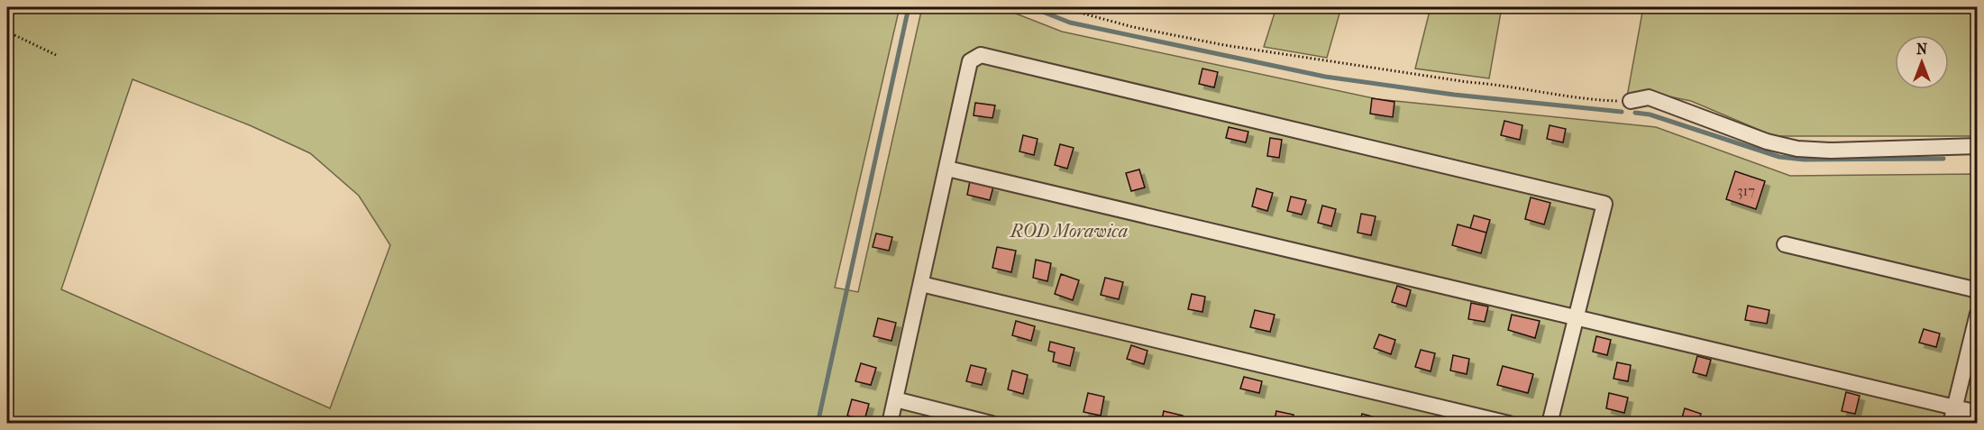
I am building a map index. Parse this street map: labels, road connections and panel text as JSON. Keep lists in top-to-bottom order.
{
  "parks": ["ROD Morawica"],
  "house_numbers": ["317"],
  "north": "top"
}
